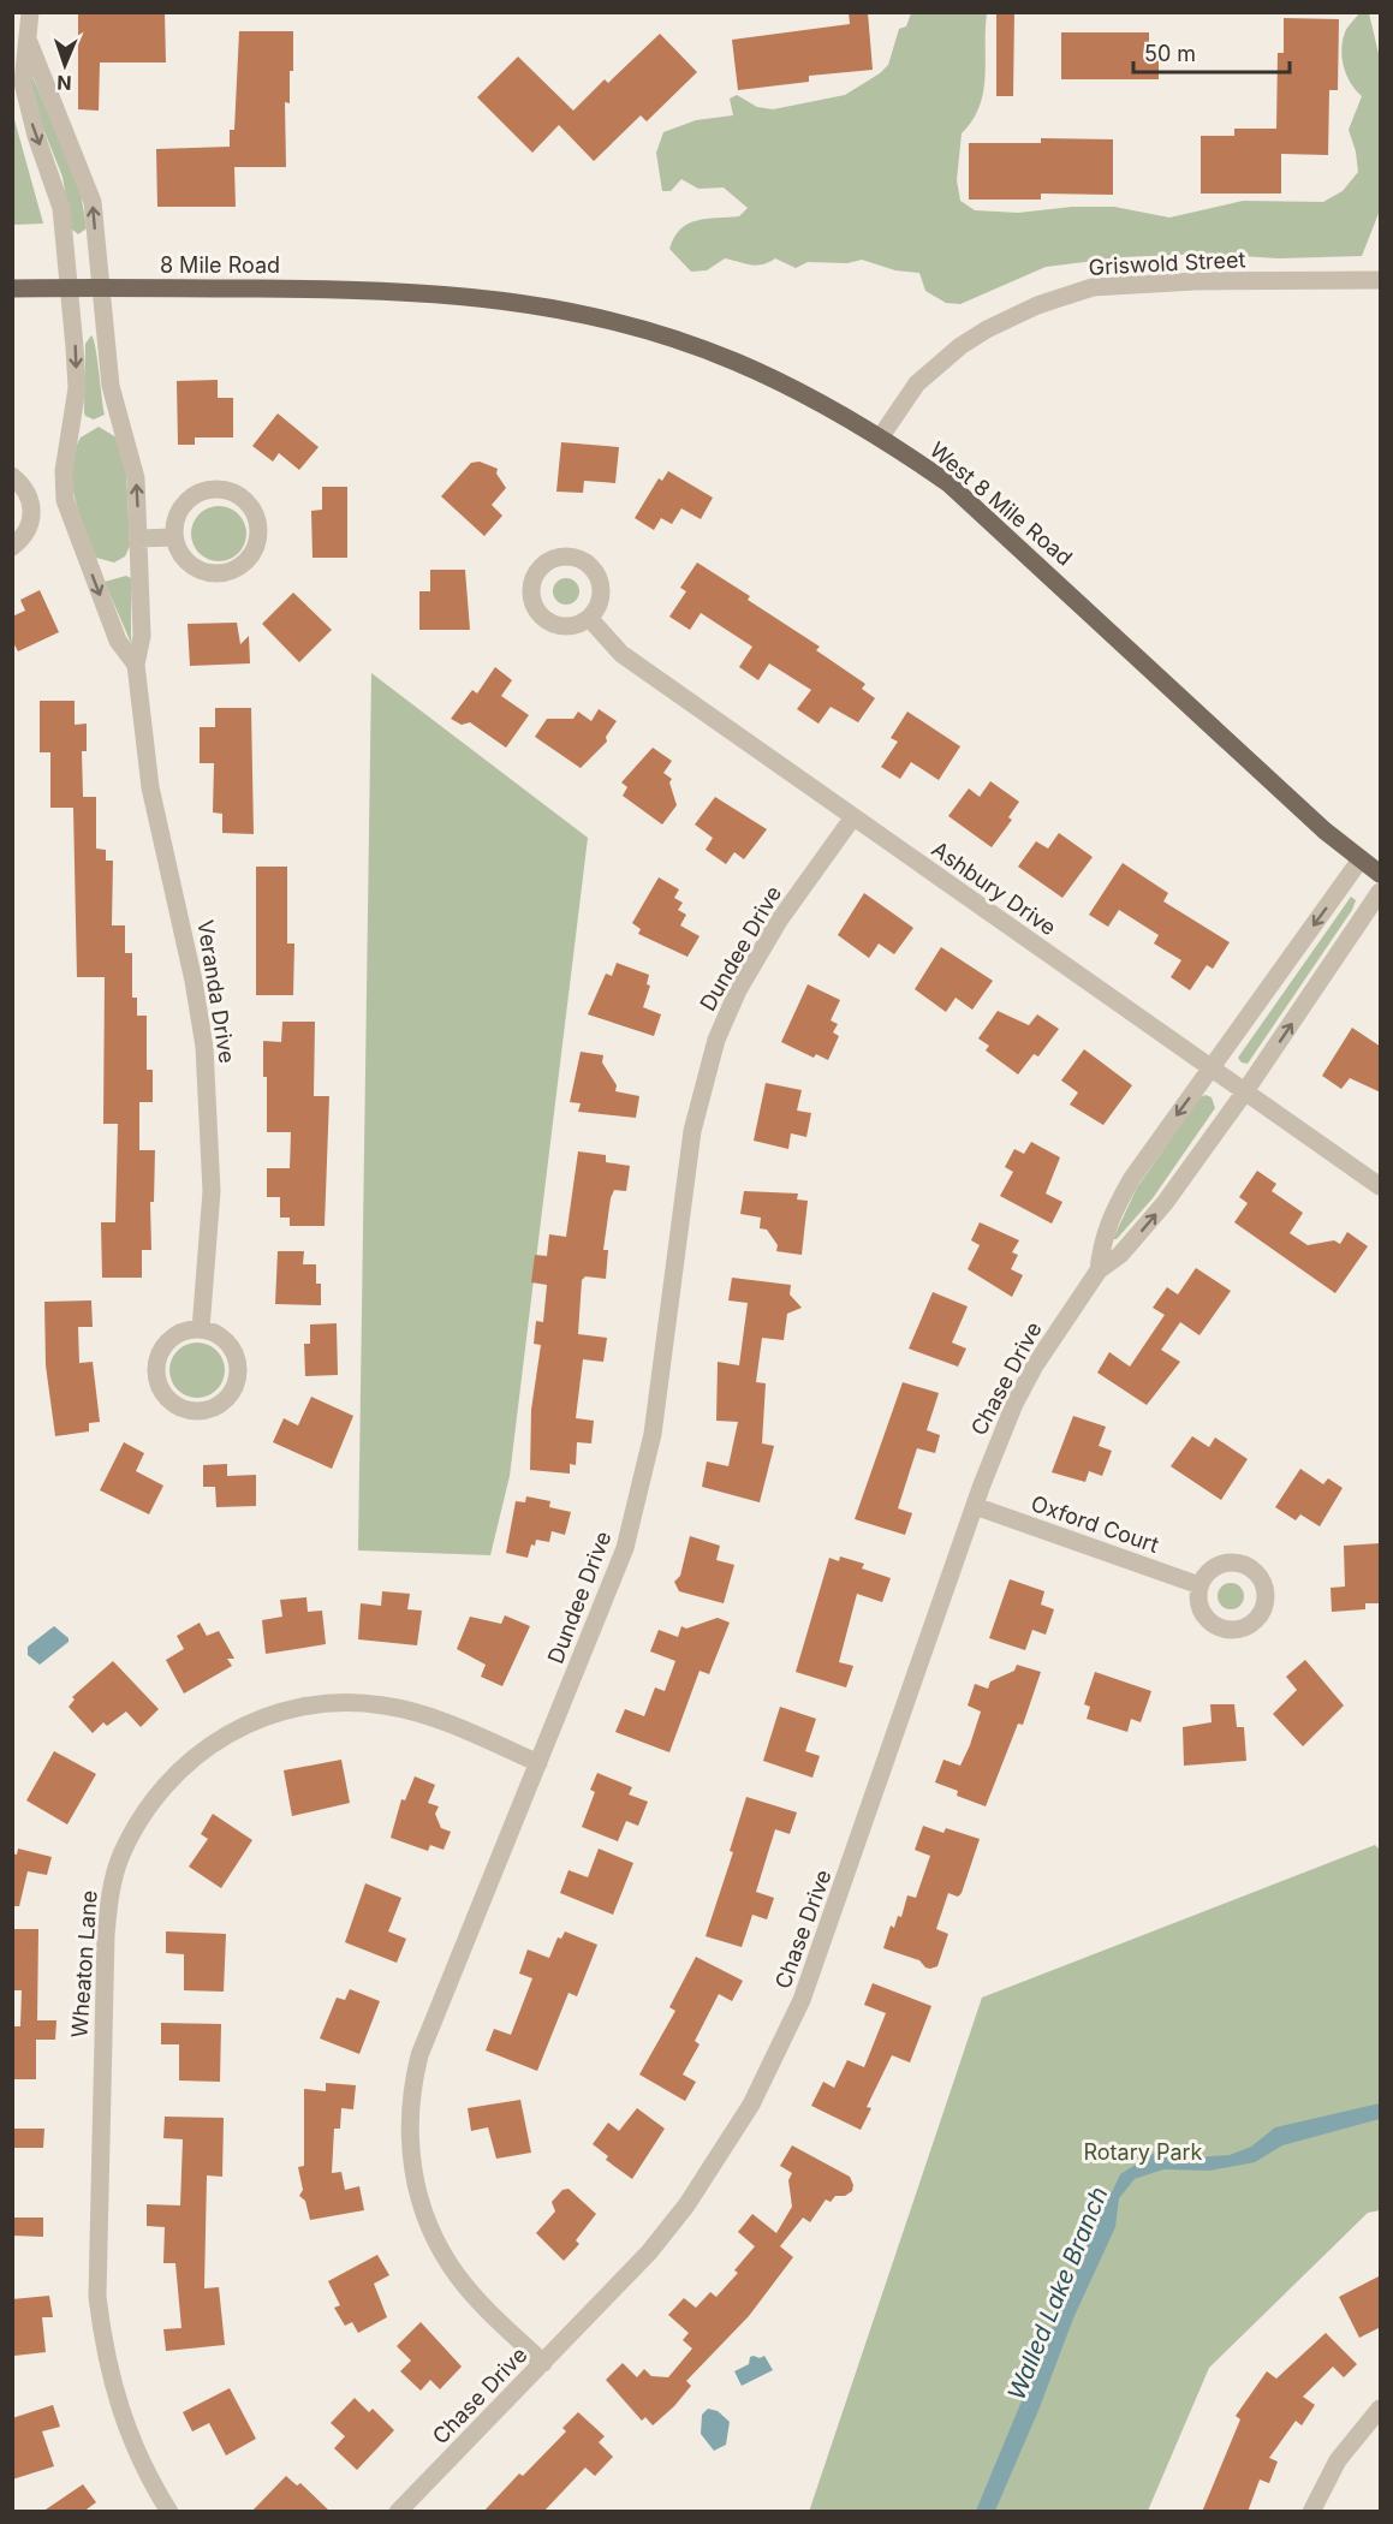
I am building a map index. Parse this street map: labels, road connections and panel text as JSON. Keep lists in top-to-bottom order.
{
  "streets": {
    "main road": ["8 Mile Road", "West 8 Mile Road"],
    "street": [
      "Griswold Street",
      "Ashbury Drive",
      "Dundee Drive",
      "Veranda Drive",
      "Chase Drive",
      "Oxford Court",
      "Wheaton Lane"
    ]
  },
  "crossings": [
    ["Griswold Street", "West 8 Mile Road"],
    ["8 Mile Road", "West 8 Mile Road"],
    ["8 Mile Road", "Veranda Drive"],
    ["West 8 Mile Road", "Chase Drive"],
    ["Ashbury Drive", "Dundee Drive"],
    ["Ashbury Drive", "Chase Drive"],
    ["Dundee Drive", "Chase Drive"],
    ["Dundee Drive", "Wheaton Lane"],
    ["Chase Drive", "Oxford Court"]
  ],
  "water": ["Walled Lake Branch"],
  "parks": ["Rotary Park"],
  "scale_bar": "50 m",
  "north": "bottom"
}
